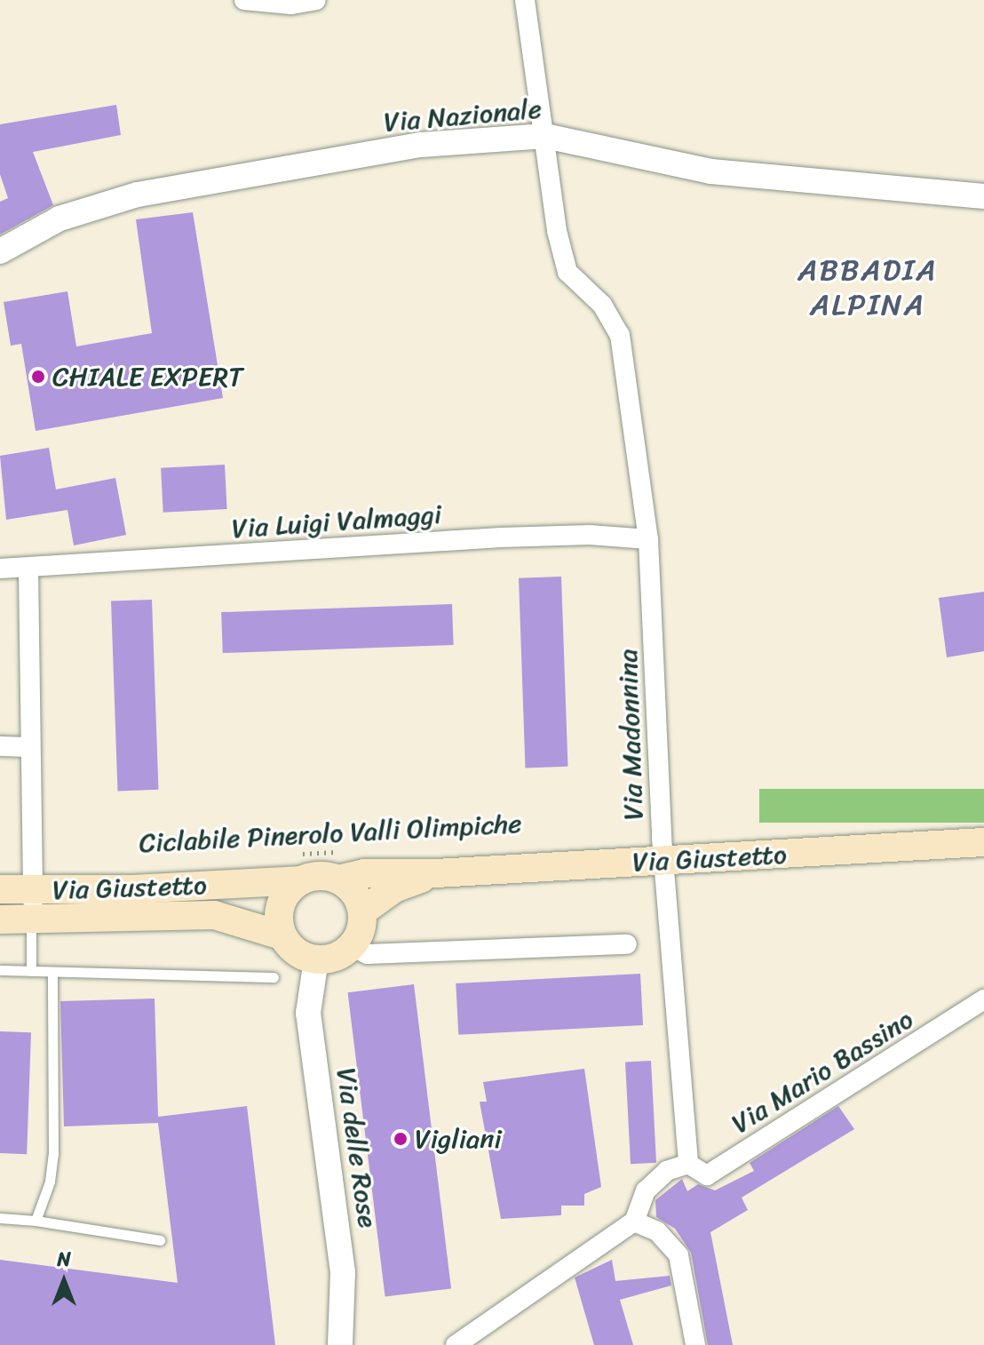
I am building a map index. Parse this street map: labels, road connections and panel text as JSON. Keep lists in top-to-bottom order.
{
  "streets": {
    "main road": ["Via Giustetto"],
    "street": [
      "Via Nazionale",
      "Via Luigi Valmaggi",
      "Via Madonnina",
      "Via Mario Bassino",
      "Via delle Rose"
    ],
    "path": ["Ciclabile Pinerolo Valli Olimpiche"]
  },
  "crossings": [
    ["Via Nazionale", "Via Madonnina"],
    ["Via Luigi Valmaggi", "Via Madonnina"],
    ["Via Madonnina", "Via Giustetto"],
    ["Via Madonnina", "Via Mario Bassino"],
    ["Ciclabile Pinerolo Valli Olimpiche", "Via Giustetto"],
    ["Ciclabile Pinerolo Valli Olimpiche", "Via delle Rose"],
    ["Via Giustetto", "Via delle Rose"]
  ],
  "districts": ["ABBADIA ALPINA"],
  "places": ["CHIALE EXPERT", "Vigliani"],
  "north": "top"
}
